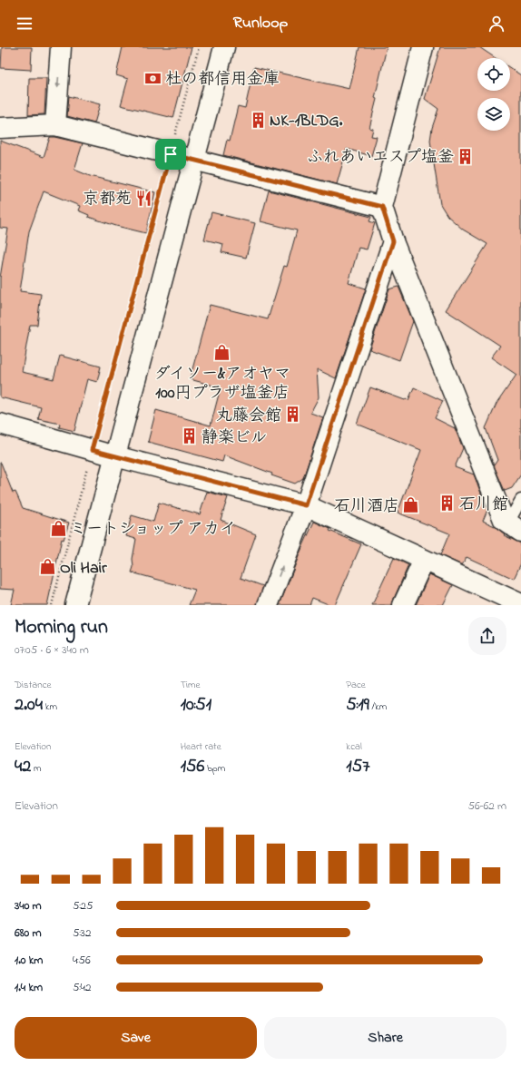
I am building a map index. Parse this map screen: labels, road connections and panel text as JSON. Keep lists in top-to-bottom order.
{
  "places": {
    "bank": ["杜の都信用金庫"],
    "building": [
      "NK-1BLDG.",
      "ふれあいエスプ塩釜",
      "丸藤会館",
      "静楽ビル",
      "石川館"
    ],
    "restaurant": ["京都苑"],
    "shop": [
      "ダイソー&アオヤマ 100円プラザ塩釜店",
      "石川酒店",
      "ミートショップ アカイ",
      "Oli Hair"
    ]
  },
  "page": {
    "header": "Runloop",
    "heading": ["Morning run", "07:05 · 6 × 340 m"],
    "stats": [
      ["Distance", "2.04 km"],
      ["Time", "10:51"],
      ["Pace", "5:19 /km"],
      ["Elevation", "42 m"],
      ["Heart rate", "156 bpm"],
      ["kcal", "157"]
    ],
    "chart": ["Elevation", "56–62 m"],
    "list": [
      {
        "name": "340 m",
        "note": "5:25"
      },
      {
        "name": "680 m",
        "note": "5:32"
      },
      {
        "name": "1.0 km",
        "note": "4:56"
      },
      {
        "name": "1.4 km",
        "note": "5:42"
      }
    ],
    "buttons": ["Save", "Share"]
  }
}
